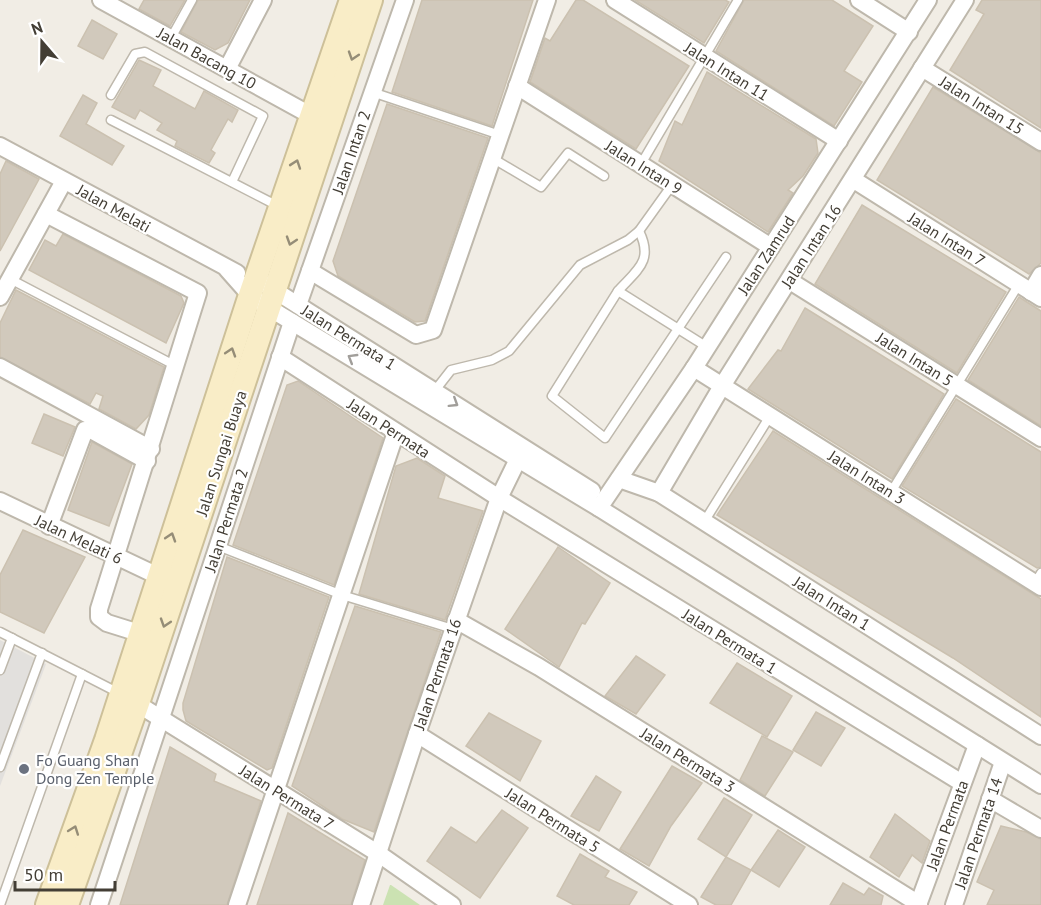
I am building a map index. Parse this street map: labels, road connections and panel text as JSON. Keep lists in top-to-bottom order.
{
  "streets": {
    "street": [
      "Jalan Bacang 10",
      "Jalan Intan 11",
      "Jalan Intan 15",
      "Jalan Intan 2",
      "Jalan Intan 9",
      "Jalan Melati",
      "Jalan Intan 7",
      "Jalan Intan 16",
      "Jalan Zamrud",
      "Jalan Permata 1",
      "Jalan Intan 5",
      "Jalan Permata",
      "Jalan Sungai Buaya",
      "Jalan Intan 3",
      "Jalan Permata 2",
      "Jalan Melati 6",
      "Jalan Intan 1",
      "Jalan Permata 16",
      "Jalan Permata 3",
      "Jalan Permata 7",
      "Jalan Permata 5",
      "Jalan Permata 14"
    ]
  },
  "crossings": [
    ["Jalan Bacang 10", "Jalan Sungai Buaya"],
    ["Jalan Intan 11", "Jalan Zamrud"],
    ["Jalan Intan 15", "Jalan Intan 16"],
    ["Jalan Intan 2", "Jalan Permata 1"],
    ["Jalan Intan 9", "Jalan Zamrud"],
    ["Jalan Melati", "Jalan Permata 1"],
    ["Jalan Melati", "Jalan Sungai Buaya"],
    ["Jalan Intan 7", "Jalan Intan 16"],
    ["Jalan Intan 16", "Jalan Intan 5"],
    ["Jalan Intan 16", "Jalan Intan 3"],
    ["Jalan Intan 16", "Jalan Intan 1"],
    ["Jalan Zamrud", "Jalan Permata 1"],
    ["Jalan Zamrud", "Jalan Intan 3"],
    ["Jalan Zamrud", "Jalan Intan 1"],
    ["Jalan Permata 1", "Jalan Permata"],
    ["Jalan Permata 1", "Jalan Sungai Buaya"],
    ["Jalan Permata 1", "Jalan Permata 2"],
    ["Jalan Permata 1", "Jalan Permata 16"],
    ["Jalan Permata 1", "Jalan Permata 14"],
    ["Jalan Permata", "Jalan Permata 2"],
    ["Jalan Permata", "Jalan Permata 16"],
    ["Jalan Permata", "Jalan Permata 3"],
    ["Jalan Sungai Buaya", "Jalan Melati 6"],
    ["Jalan Sungai Buaya", "Jalan Permata 7"],
    ["Jalan Permata 2", "Jalan Permata 7"],
    ["Jalan Permata 16", "Jalan Permata 3"],
    ["Jalan Permata 16", "Jalan Permata 7"],
    ["Jalan Permata 16", "Jalan Permata 5"]
  ],
  "places": ["Fo Guang Shan Dong Zen Temple"],
  "scale_bar": "50 m",
  "north": "top"
}
